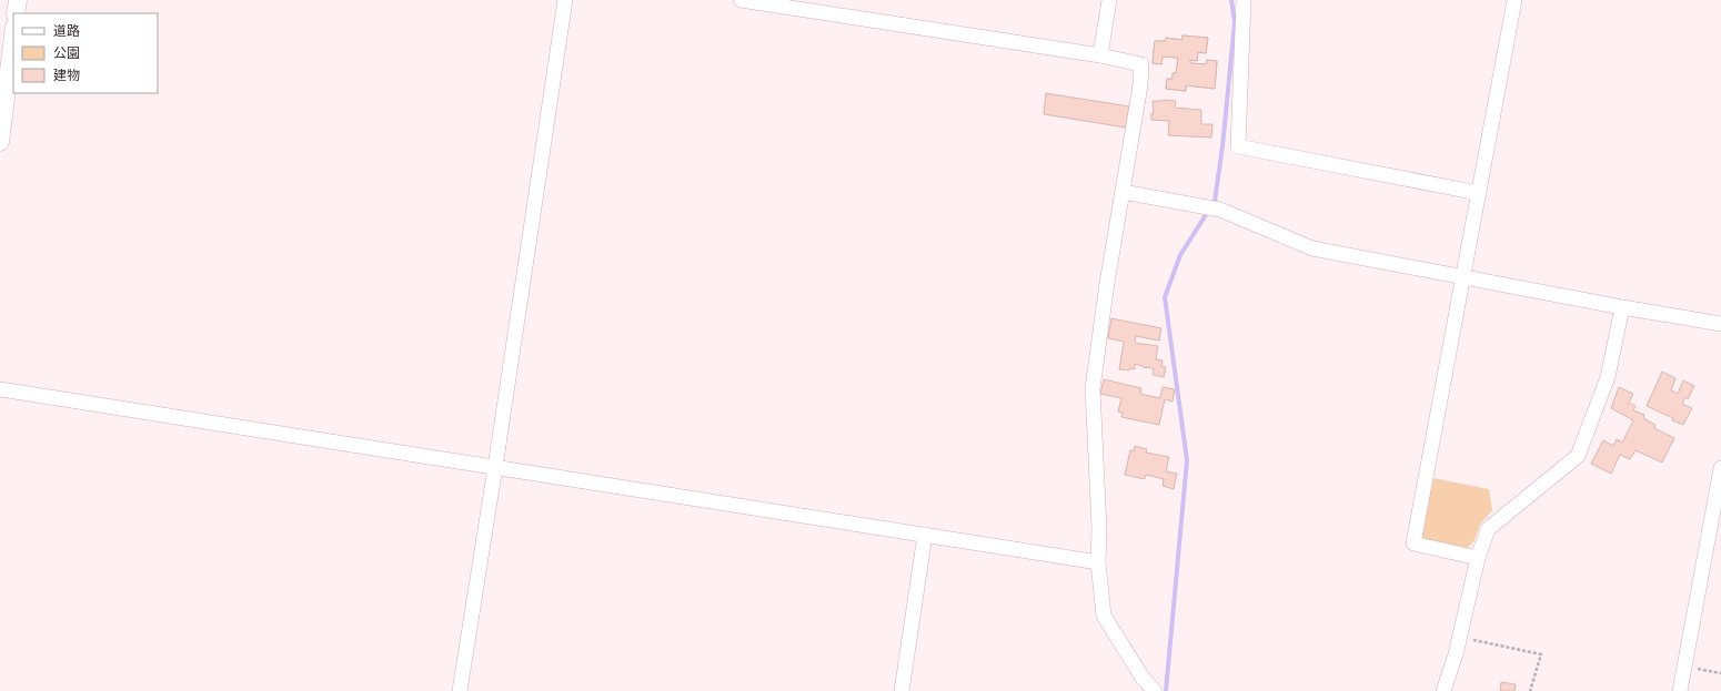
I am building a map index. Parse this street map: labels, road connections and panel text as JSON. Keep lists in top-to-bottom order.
{
  "legend": ["道路", "公園", "建物"]
}
